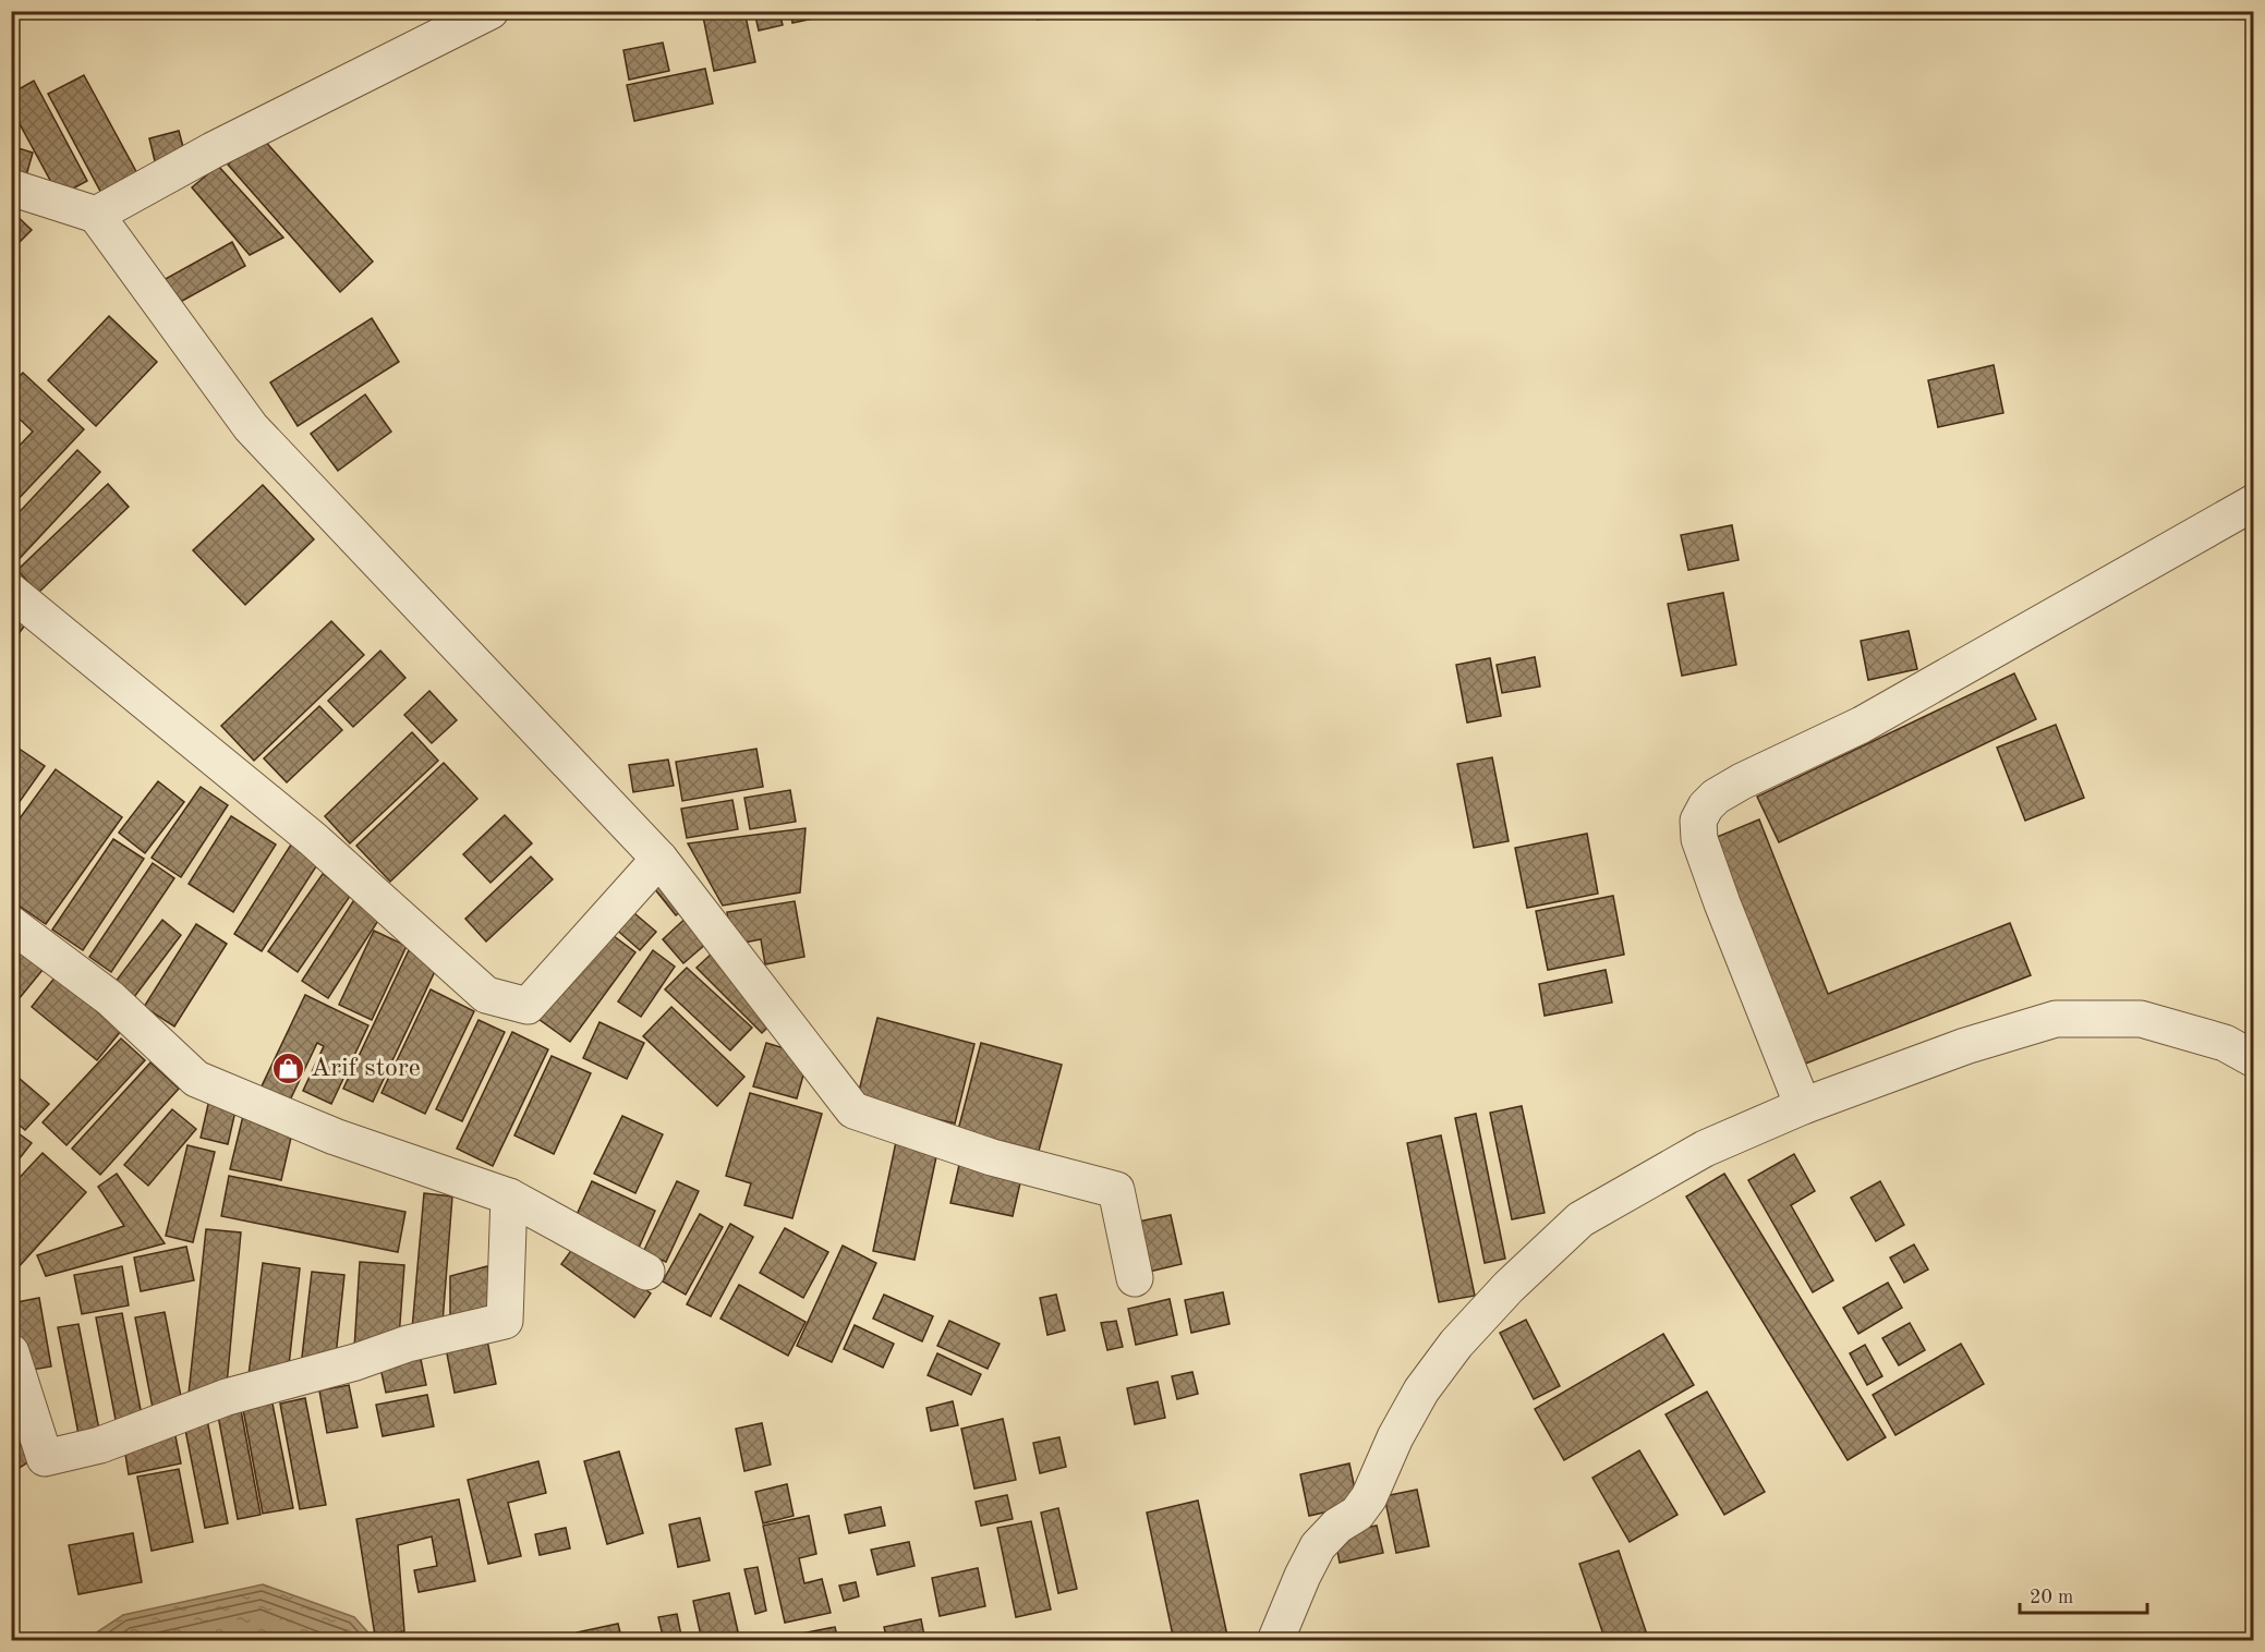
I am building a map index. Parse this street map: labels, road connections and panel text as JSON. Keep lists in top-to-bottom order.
{
  "places": {
    "shop": ["Arif store"]
  },
  "scale_bar": "20 m"
}
